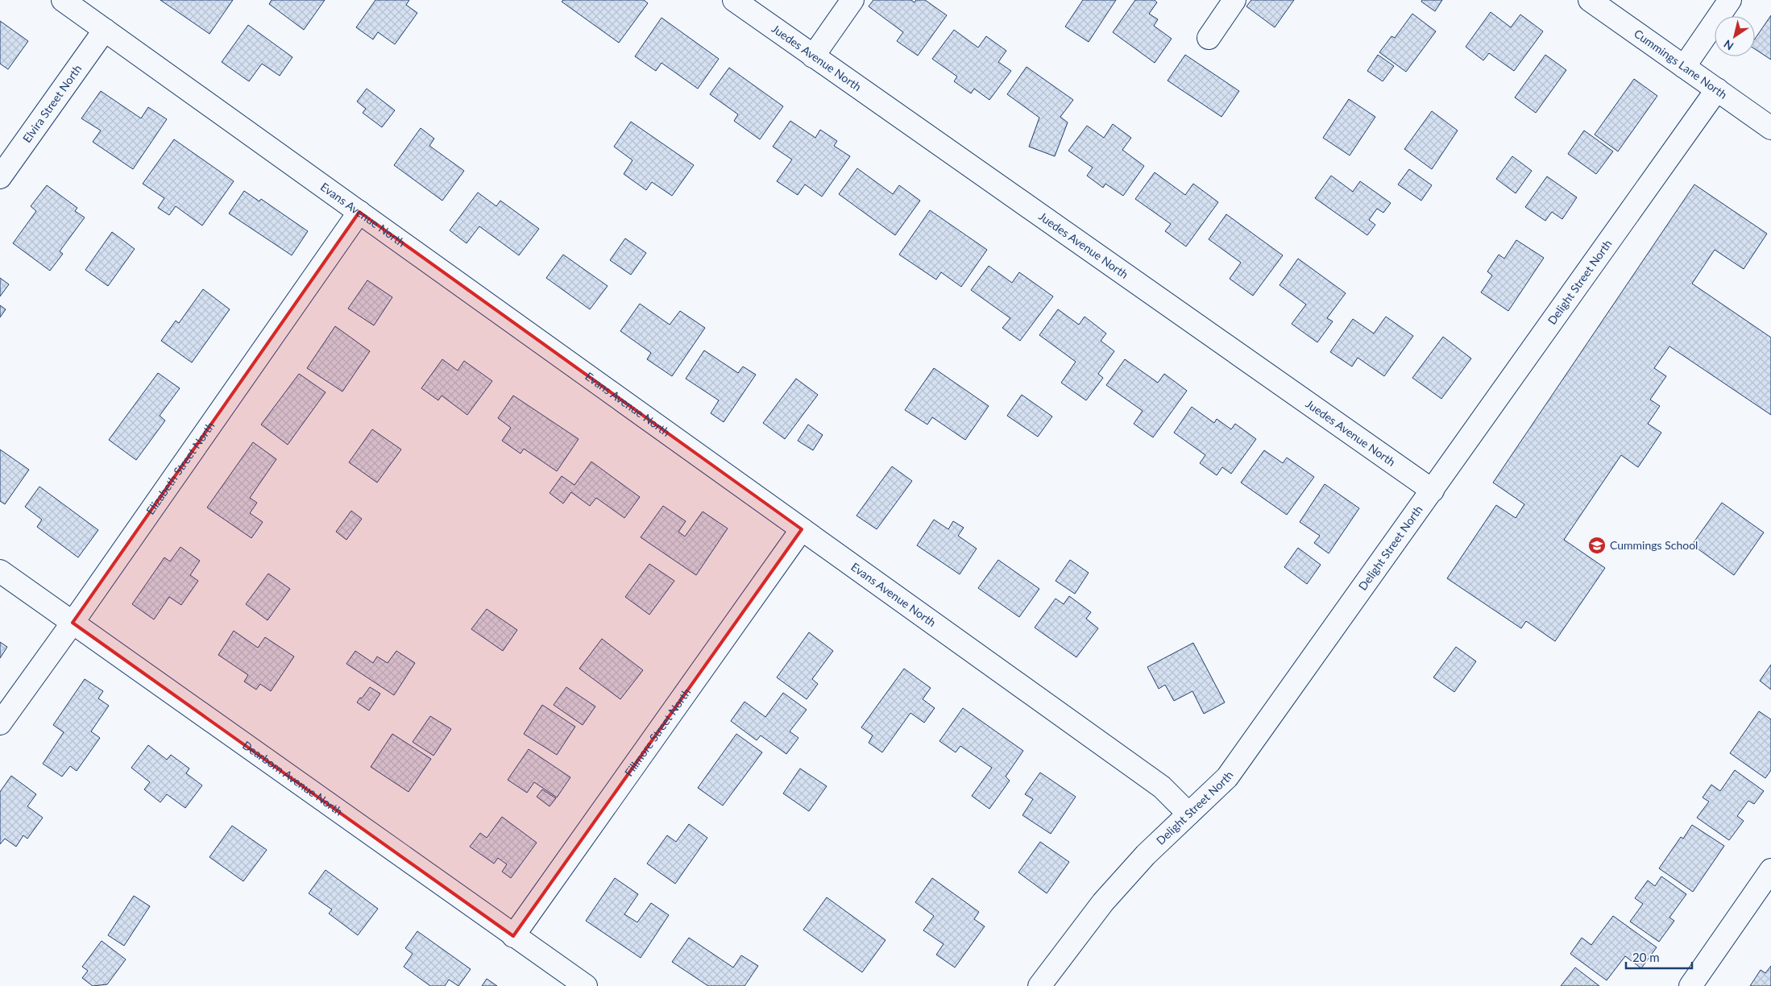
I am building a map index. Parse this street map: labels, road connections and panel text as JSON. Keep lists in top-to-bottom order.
{
  "streets": {
    "street": [
      "Juedes Avenue North",
      "Cummings Lane North",
      "Elvira Street North",
      "Evans Avenue North",
      "Delight Street North",
      "Elizabeth Street North",
      "Fillmore Street North",
      "Dearborn Avenue North"
    ]
  },
  "crossings": [
    ["Juedes Avenue North", "Delight Street North"],
    ["Cummings Lane North", "Delight Street North"],
    ["Elvira Street North", "Evans Avenue North"],
    ["Evans Avenue North", "Delight Street North"],
    ["Evans Avenue North", "Elizabeth Street North"],
    ["Evans Avenue North", "Fillmore Street North"],
    ["Elizabeth Street North", "Dearborn Avenue North"],
    ["Fillmore Street North", "Dearborn Avenue North"]
  ],
  "places": {
    "school or university": ["Cummings School"]
  },
  "scale_bar": "20 m",
  "north": "bottom left"
}
